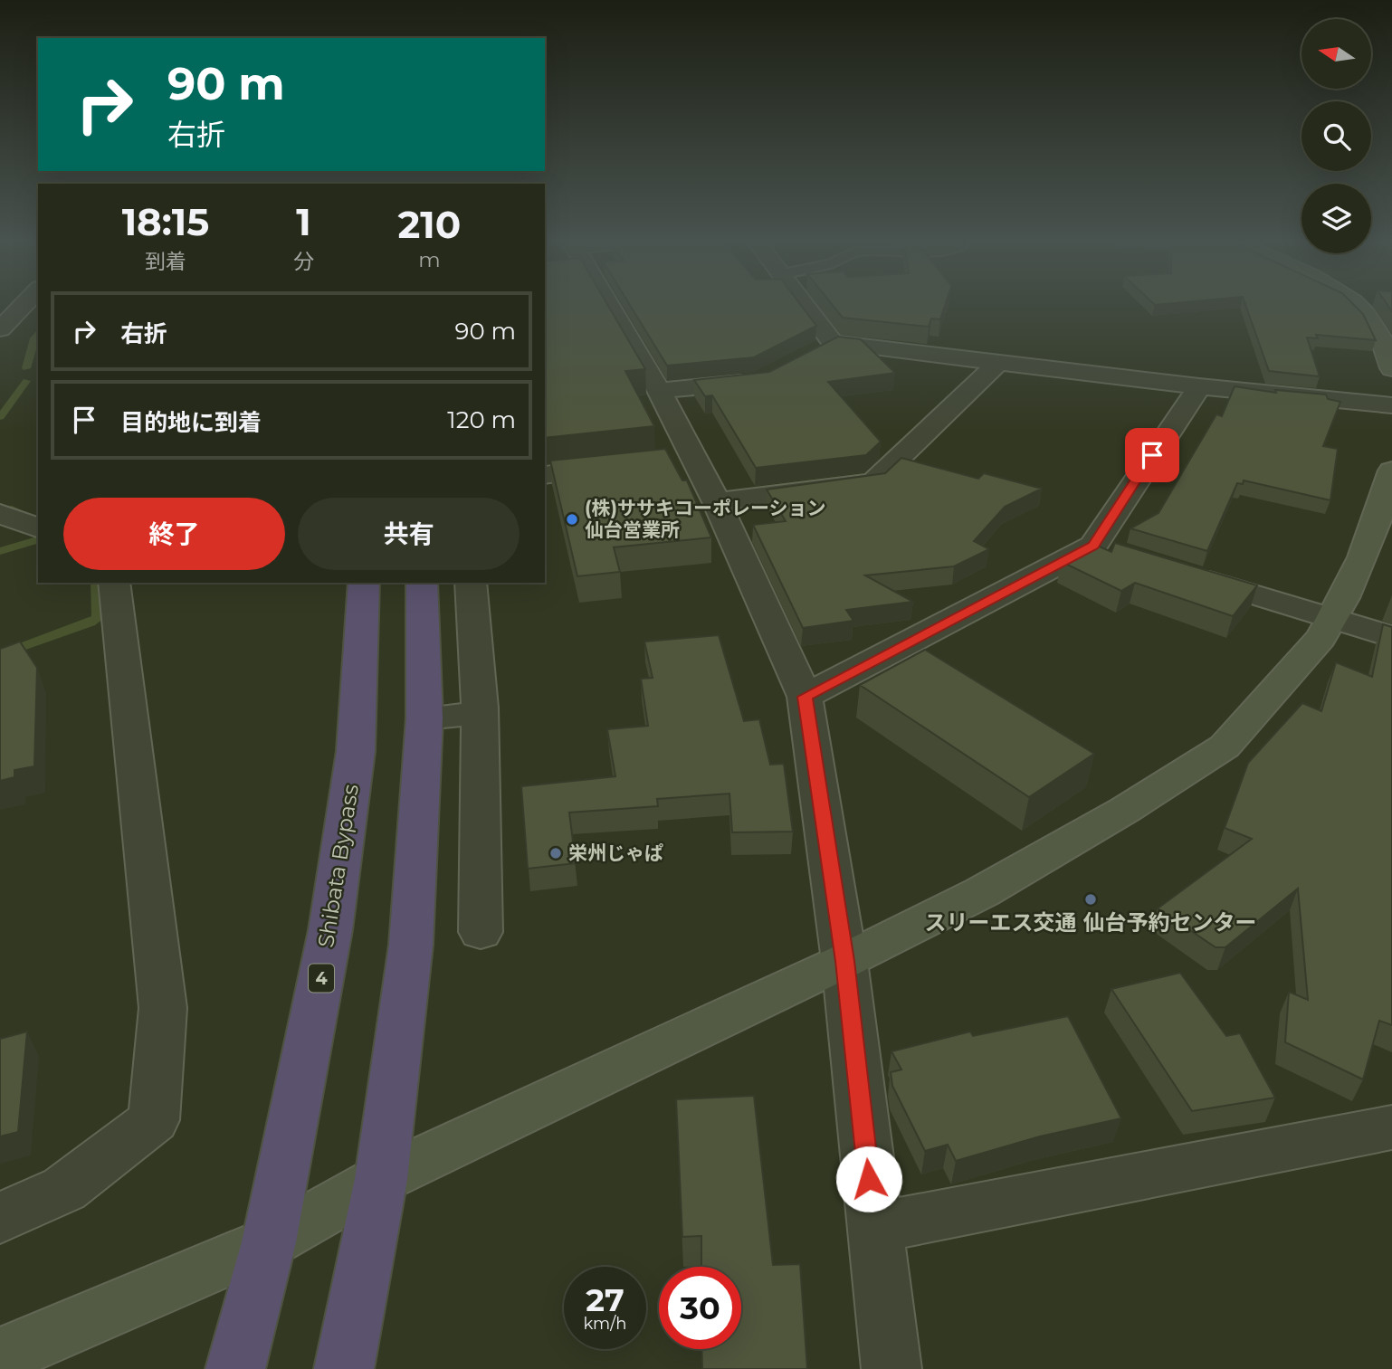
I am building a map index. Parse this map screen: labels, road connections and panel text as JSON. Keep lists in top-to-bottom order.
{
  "streets": {
    "highway": ["Shibata Bypass", "4"]
  },
  "places": ["(株)ササキコーポレーション 仙台営業所", "栄州じゃぱ", "スリーエス交通 仙台予約センター"],
  "north": "left",
  "page": {
    "turn": ["90 m", "右折"],
    "eta": [
      "18:15",
      "到着",
      "1",
      "分",
      "210",
      "m"
    ],
    "list": [
      {
        "name": "右折",
        "value": "90 m"
      },
      {
        "name": "目的地に到着",
        "value": "120 m"
      }
    ],
    "buttons": ["終了", "共有"],
    "speed": "27 km/h",
    "limit": "30"
  }
}
